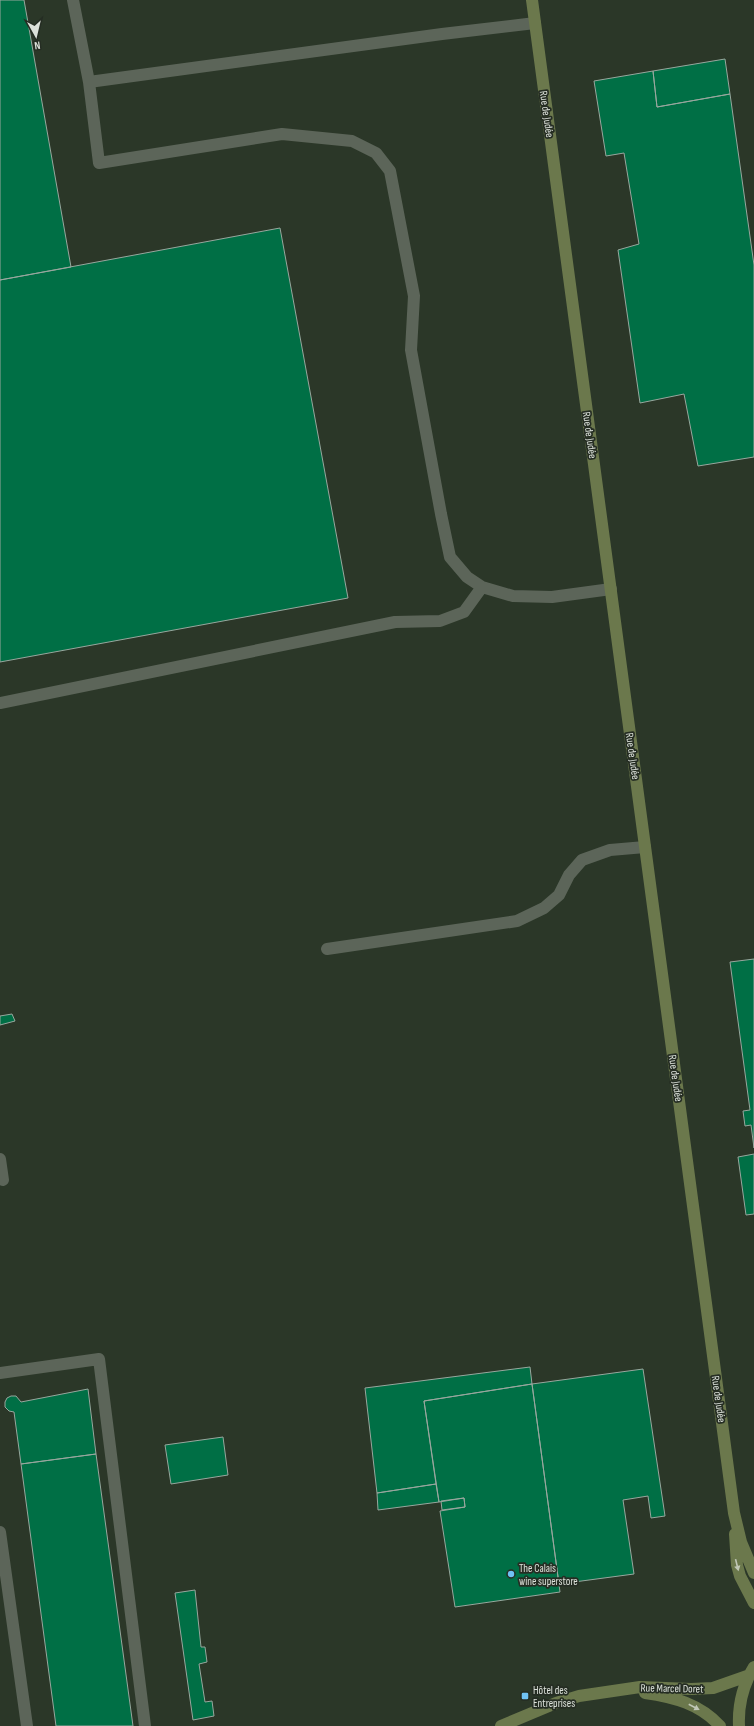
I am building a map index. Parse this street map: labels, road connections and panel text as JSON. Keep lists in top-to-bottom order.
{
  "streets": {
    "main road": ["Rue de Judée", "Rue Marcel Doret"]
  },
  "places": {
    "other": ["The Calais wine superstore"],
    "transit": ["Hôtel des Entreprises"]
  },
  "north": "bottom"
}
